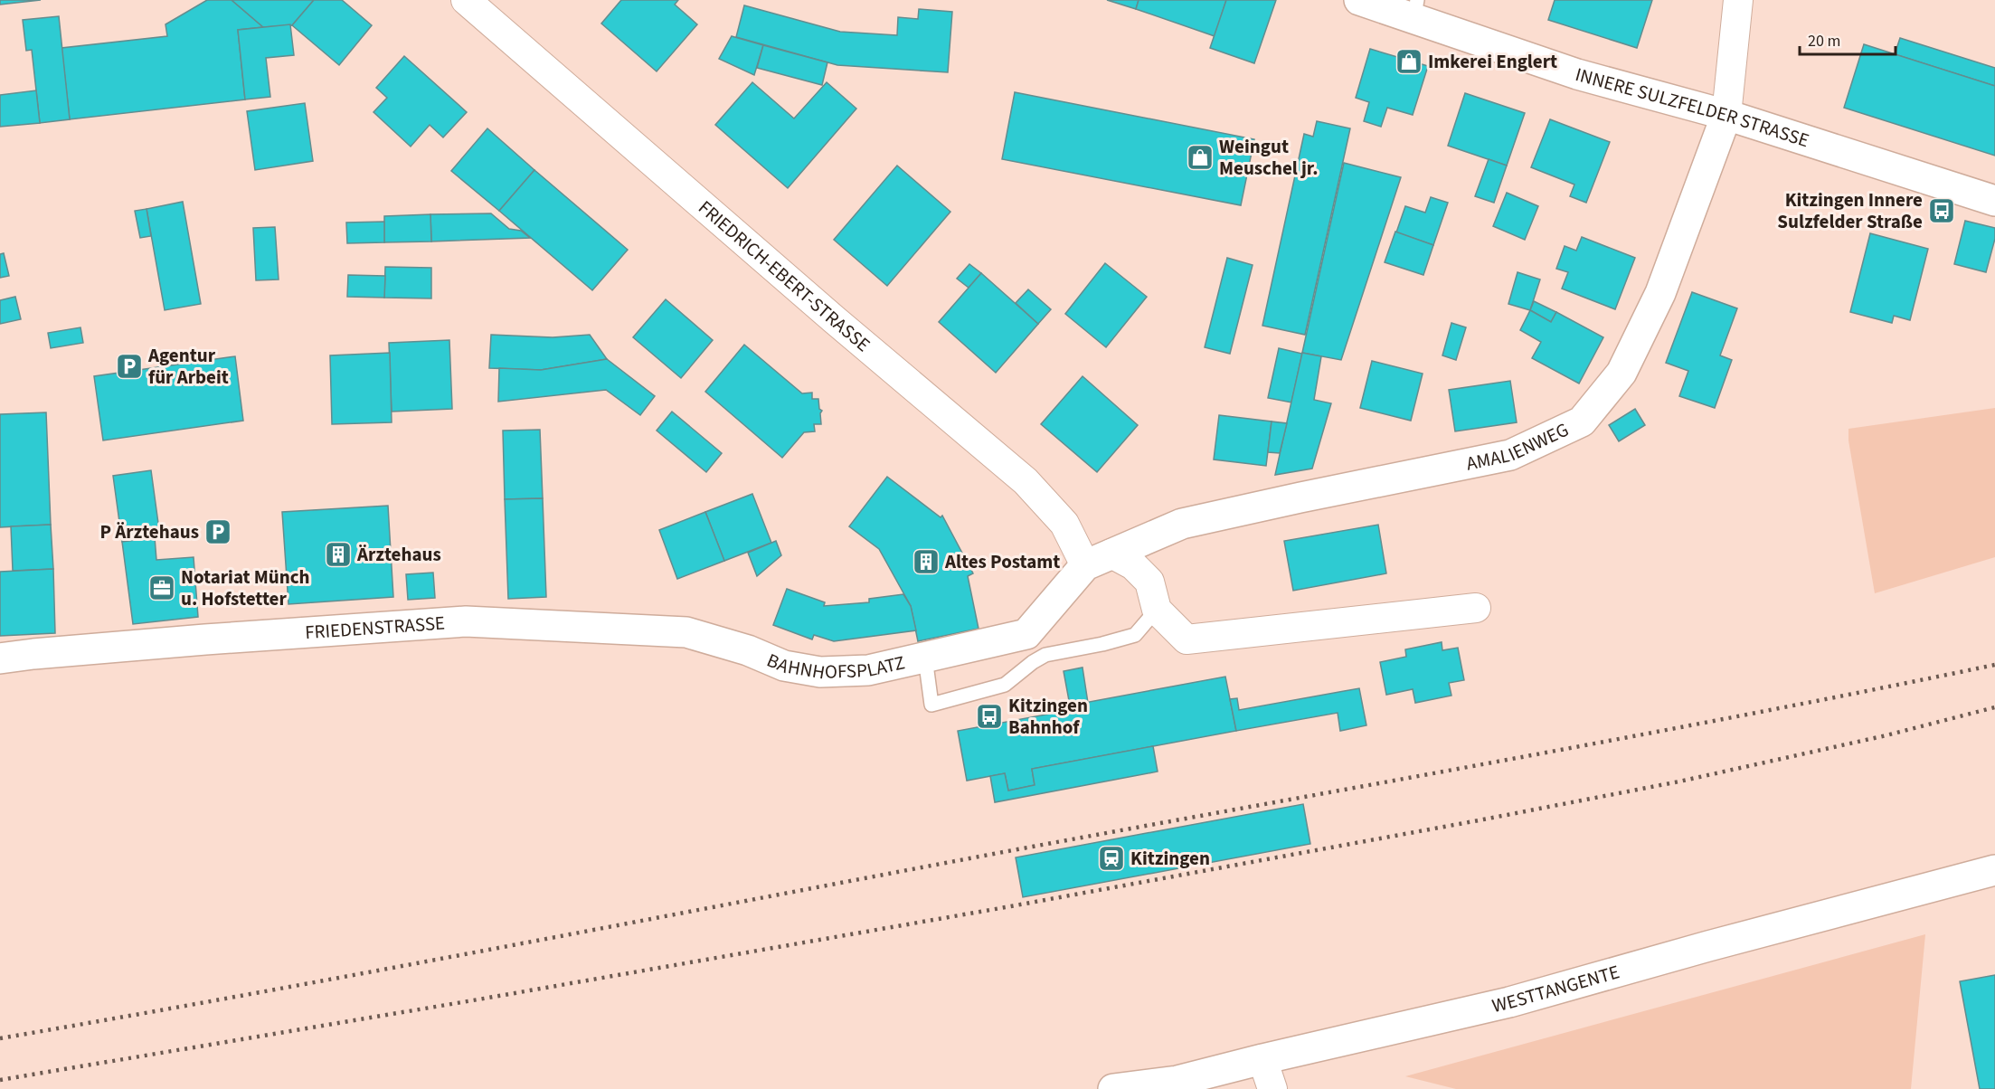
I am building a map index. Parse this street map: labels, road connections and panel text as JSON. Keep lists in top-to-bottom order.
{
  "streets": {
    "street": [
      "INNERE SULZFELDER STRASSE",
      "FRIEDRICH-EBERT-STRASSE",
      "AMALIENWEG",
      "FRIEDENSTRASSE",
      "BAHNHOFSPLATZ",
      "WESTTANGENTE"
    ]
  },
  "crossings": [
    ["INNERE SULZFELDER STRASSE", "AMALIENWEG"],
    ["FRIEDRICH-EBERT-STRASSE", "BAHNHOFSPLATZ"],
    ["AMALIENWEG", "BAHNHOFSPLATZ"],
    ["FRIEDENSTRASSE", "BAHNHOFSPLATZ"]
  ],
  "places": {
    "shop": ["Imkerei Englert", "Weingut Meuschel jr."],
    "bus stop": ["Kitzingen Innere Sulzfelder Straße", "Kitzingen Bahnhof"],
    "parking": ["Agentur für Arbeit", "P Ärztehaus"],
    "building": ["Ärztehaus", "Altes Postamt"],
    "office": ["Notariat Münch u. Hofstetter"],
    "station": ["Kitzingen"]
  },
  "scale_bar": "20 m"
}
